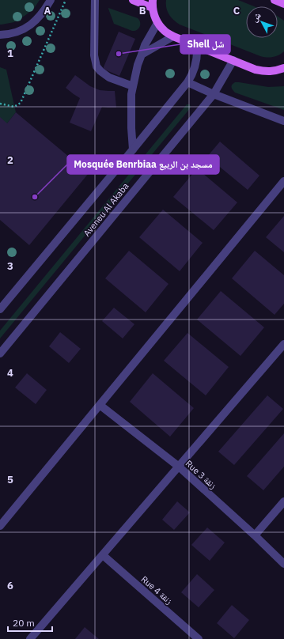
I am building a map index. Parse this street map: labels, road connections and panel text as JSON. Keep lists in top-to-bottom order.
{
  "streets": {
    "street": ["Aveneu Al Akaba", "Rue 3 زنقة", "Rue 4 زنقة"]
  },
  "places": ["Shell شل", "Mosquée Benrbiaa مسجد بن الربيع"],
  "scale_bar": "20 m",
  "north": "top left",
  "grid": {
    "columns": ["A", "B", "C"],
    "rows": [
      "1",
      "2",
      "3",
      "4",
      "5",
      "6"
    ]
  }
}
